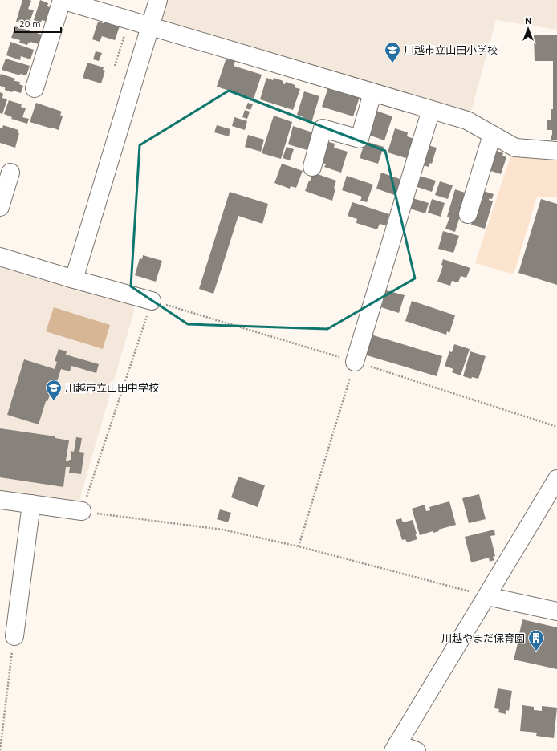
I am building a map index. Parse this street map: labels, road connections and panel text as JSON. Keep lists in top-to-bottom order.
{
  "places": {
    "school or university": ["川越市立山田小学校", "川越市立山田中学校"],
    "building": ["川越やまだ保育園"]
  },
  "scale_bar": "20 m",
  "north": "top"
}
